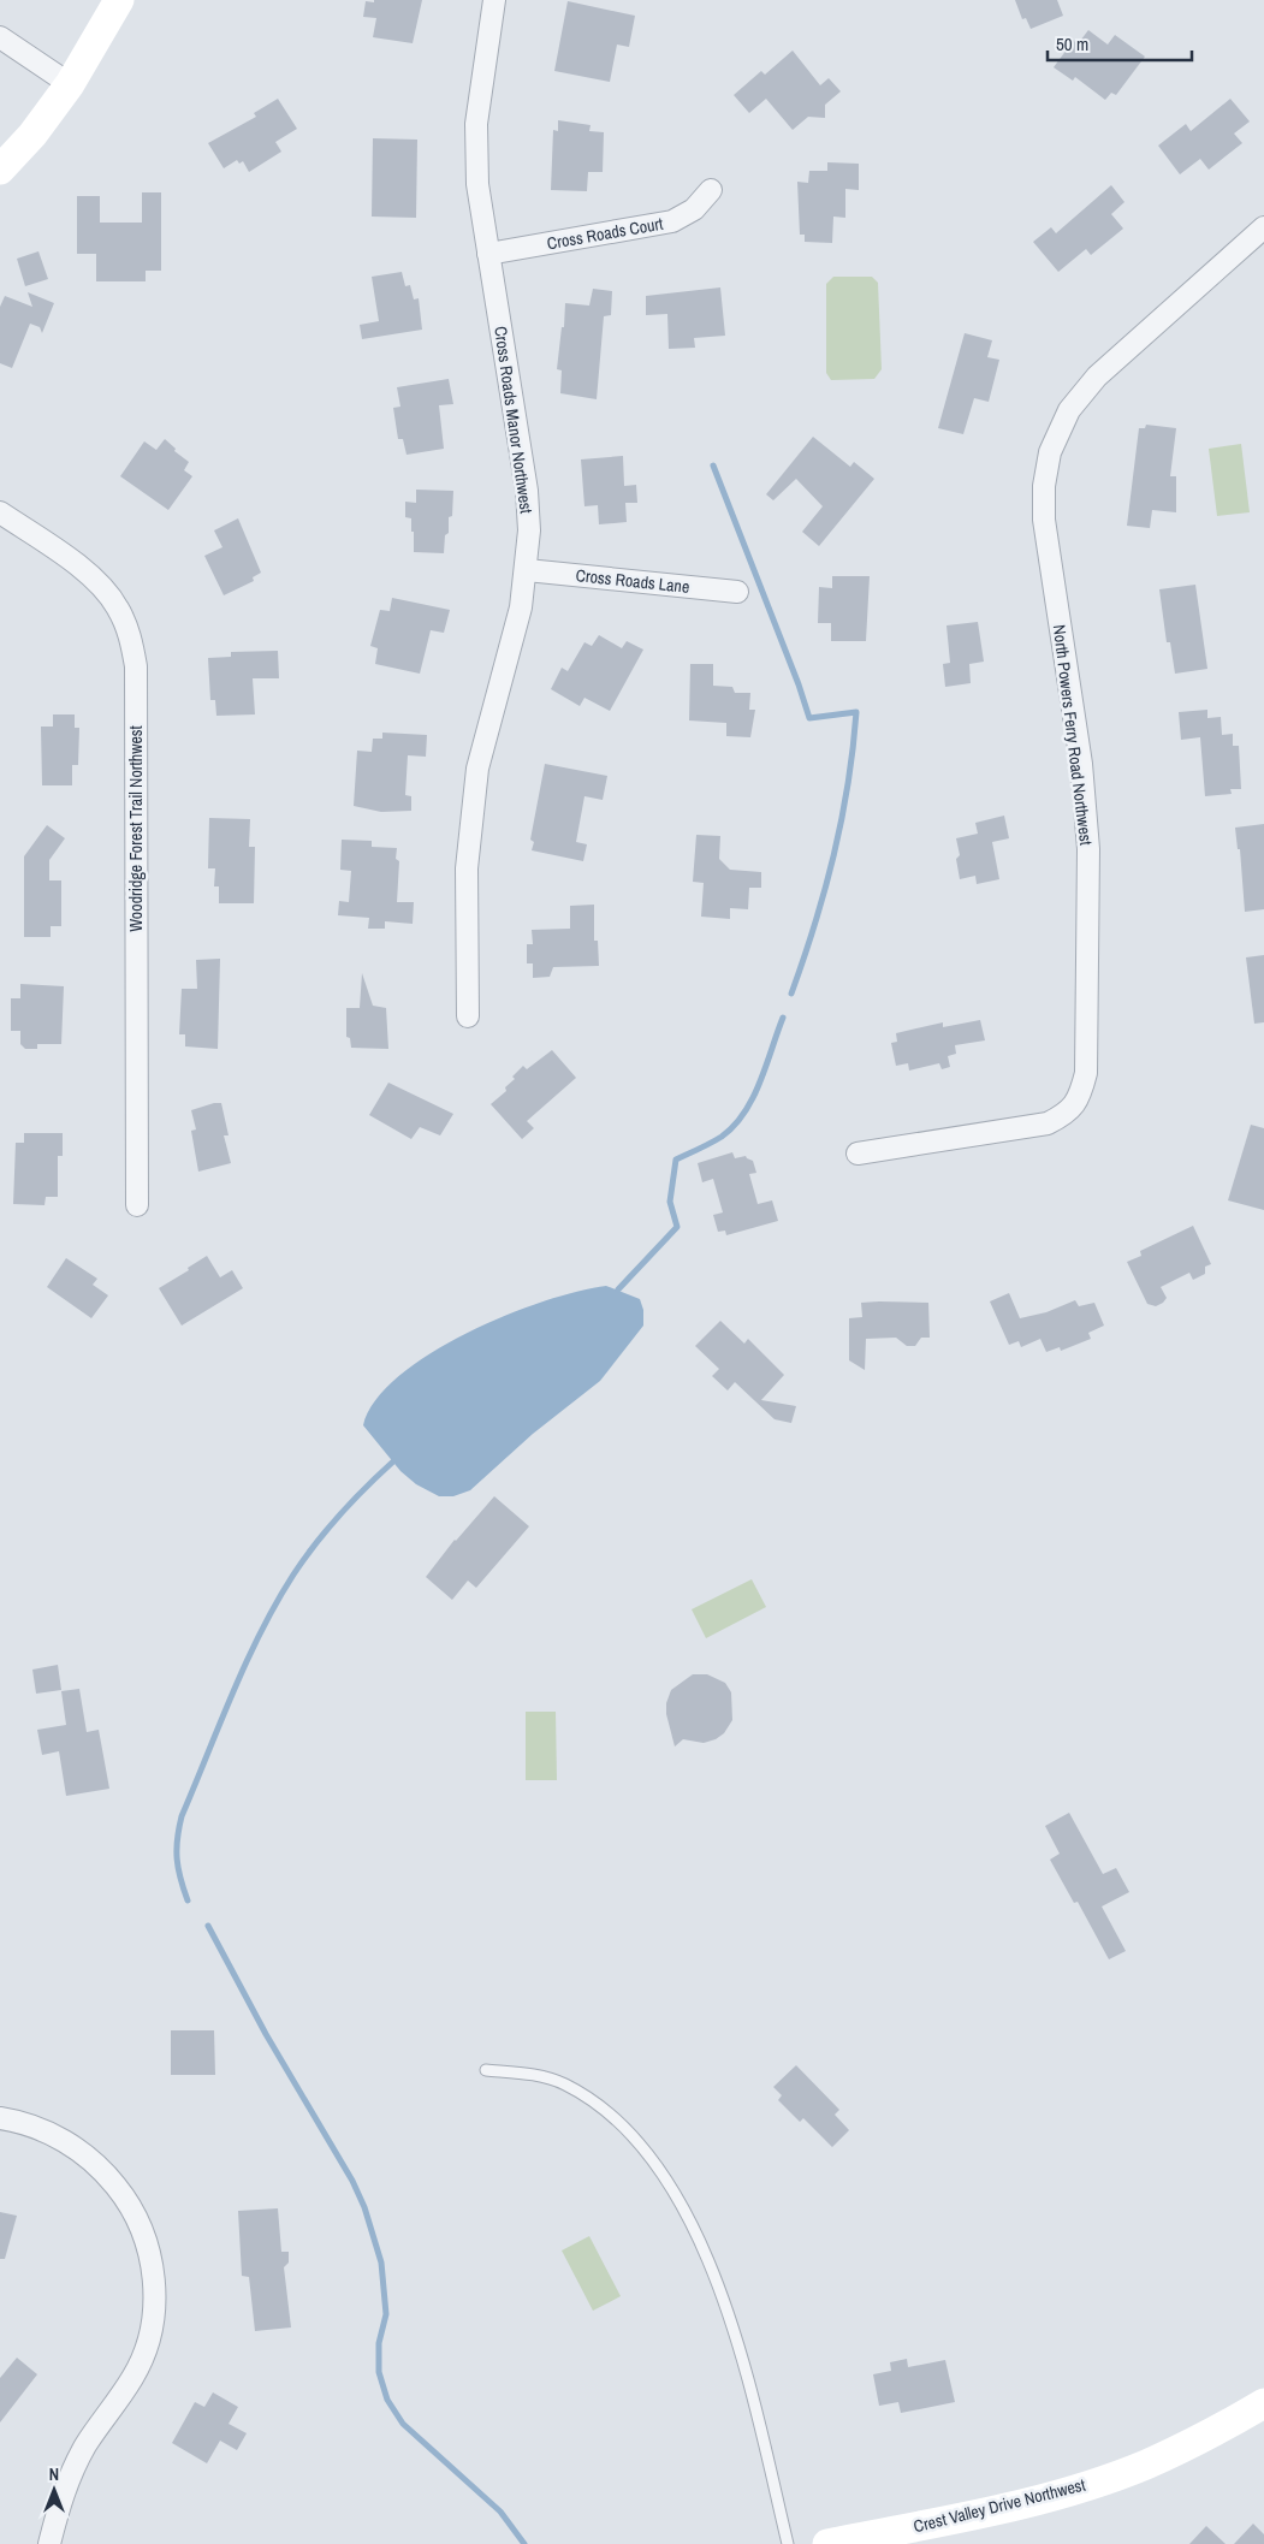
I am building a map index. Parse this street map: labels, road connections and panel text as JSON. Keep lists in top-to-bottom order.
{
  "streets": {
    "street": [
      "Cross Roads Court",
      "Cross Roads Manor Northwest",
      "Cross Roads Lane",
      "North Powers Ferry Road Northwest",
      "Woodridge Forest Trail Northwest",
      "Crest Valley Drive Northwest"
    ]
  },
  "crossings": [
    ["Cross Roads Court", "Cross Roads Manor Northwest"],
    ["Cross Roads Manor Northwest", "Cross Roads Lane"]
  ],
  "scale_bar": "50 m",
  "north": "top"
}
